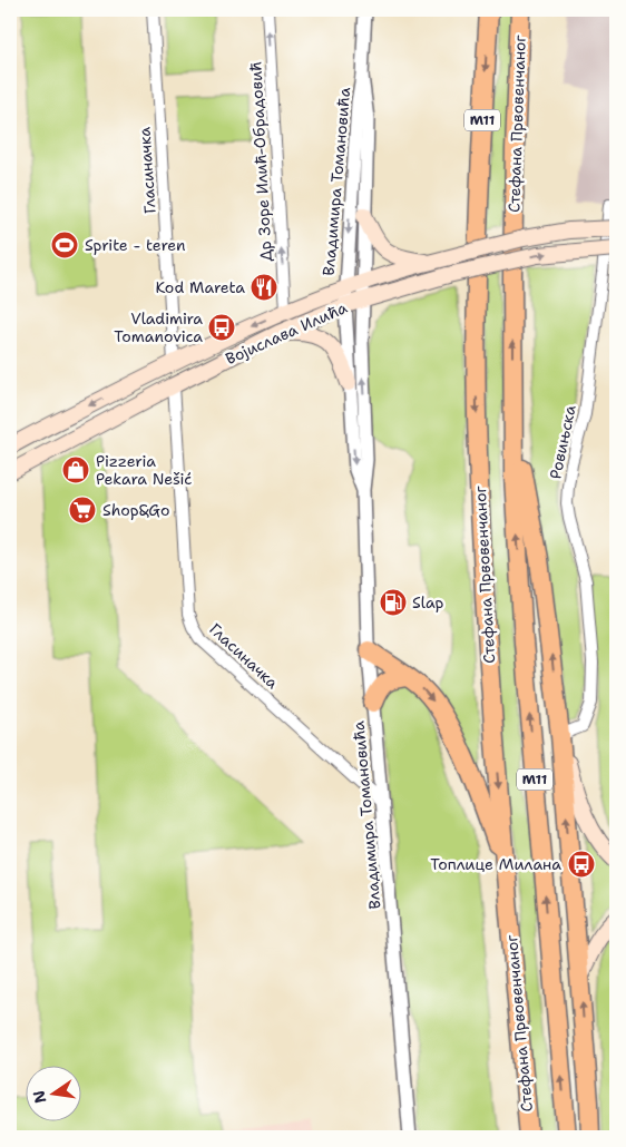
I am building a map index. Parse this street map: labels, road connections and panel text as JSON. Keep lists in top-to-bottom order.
{
  "streets": {
    "highway": ["M11", "Стефана Првовенчаног"],
    "main road": ["Војислава Илића"],
    "street": [
      "Др Зоре Илић-Обрадовић",
      "Гласиначка",
      "Владимира Томановића",
      "Ровињска"
    ]
  },
  "crossings": [
    ["Др Зоре Илић-Обрадовић", "Војислава Илића"],
    ["Гласиначка", "Владимира Томановића"],
    ["Гласиначка", "Војислава Илића"],
    ["Владимира Томановића", "Војислава Илића"]
  ],
  "one_way": ["Др Зоре Илић-Обрадовић"],
  "places": {
    "sports": ["Sprite - teren"],
    "restaurant": ["Kod Mareta"],
    "bus stop": ["Vladimira Tomanovica", "Топлице Милана"],
    "shop": ["Pizzeria Pekara Nešić"],
    "supermarket": ["Shop&Go"],
    "fuel station": ["Slap"]
  },
  "north": "left"
}
